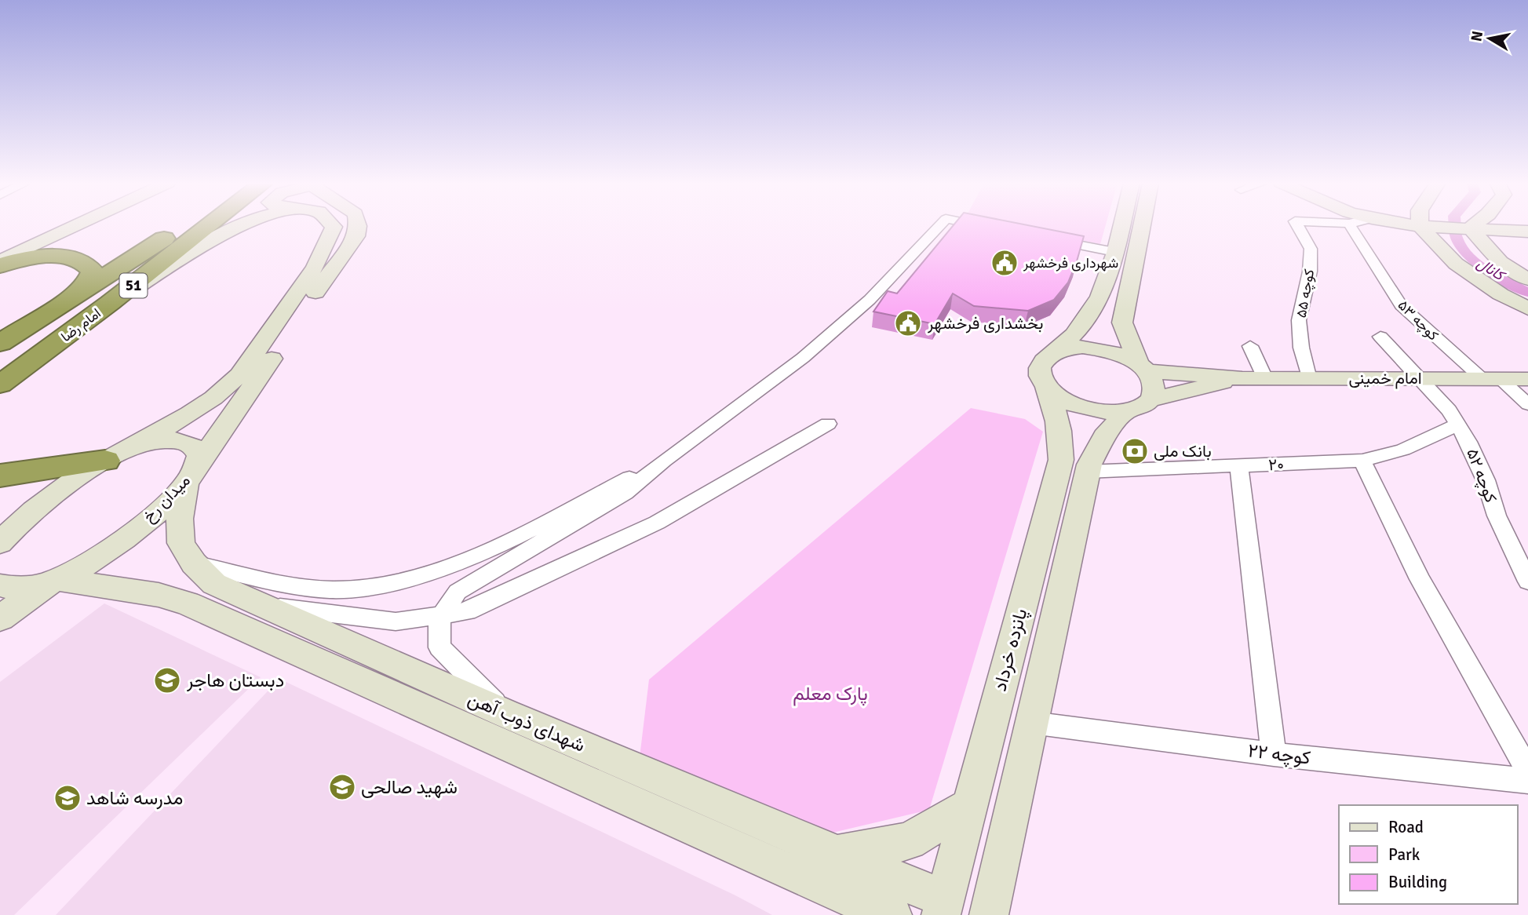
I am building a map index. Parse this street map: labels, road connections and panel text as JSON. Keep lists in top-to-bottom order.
{
  "streets": {
    "highway": ["51", "امام رضا"],
    "main road": [
      "امام خمینی",
      "میدان رخ",
      "پانزده خرداد",
      "شهدای ذوب آهن"
    ],
    "street": [
      "کوچه ۵۵",
      "کوچه ۵۳",
      "۲۰",
      "کوچه ۵۲",
      "کوچه ۲۲"
    ]
  },
  "crossings": [
    ["کوچه ۵۵", "امام خمینی"],
    ["کوچه ۵۳", "امام خمینی"],
    ["امام خمینی", "کوچه ۵۲"],
    ["امام خمینی", "پانزده خرداد"],
    ["۲۰", "کوچه ۵۲"],
    ["۲۰", "پانزده خرداد"],
    ["میدان رخ", "شهدای ذوب آهن"],
    ["پانزده خرداد", "شهدای ذوب آهن"],
    ["پانزده خرداد", "کوچه ۲۲"]
  ],
  "water": ["کانال"],
  "parks": ["پارک معلم"],
  "places": {
    "public building": ["شهرداری فرخشهر", "بخشداری فرخشهر"],
    "bank": ["بانک ملی"],
    "school or university": ["دبستان هاجر", "شهید صالحی", "مدرسه شاهد"]
  },
  "legend": ["Road", "Park", "Building"],
  "north": "left"
}
